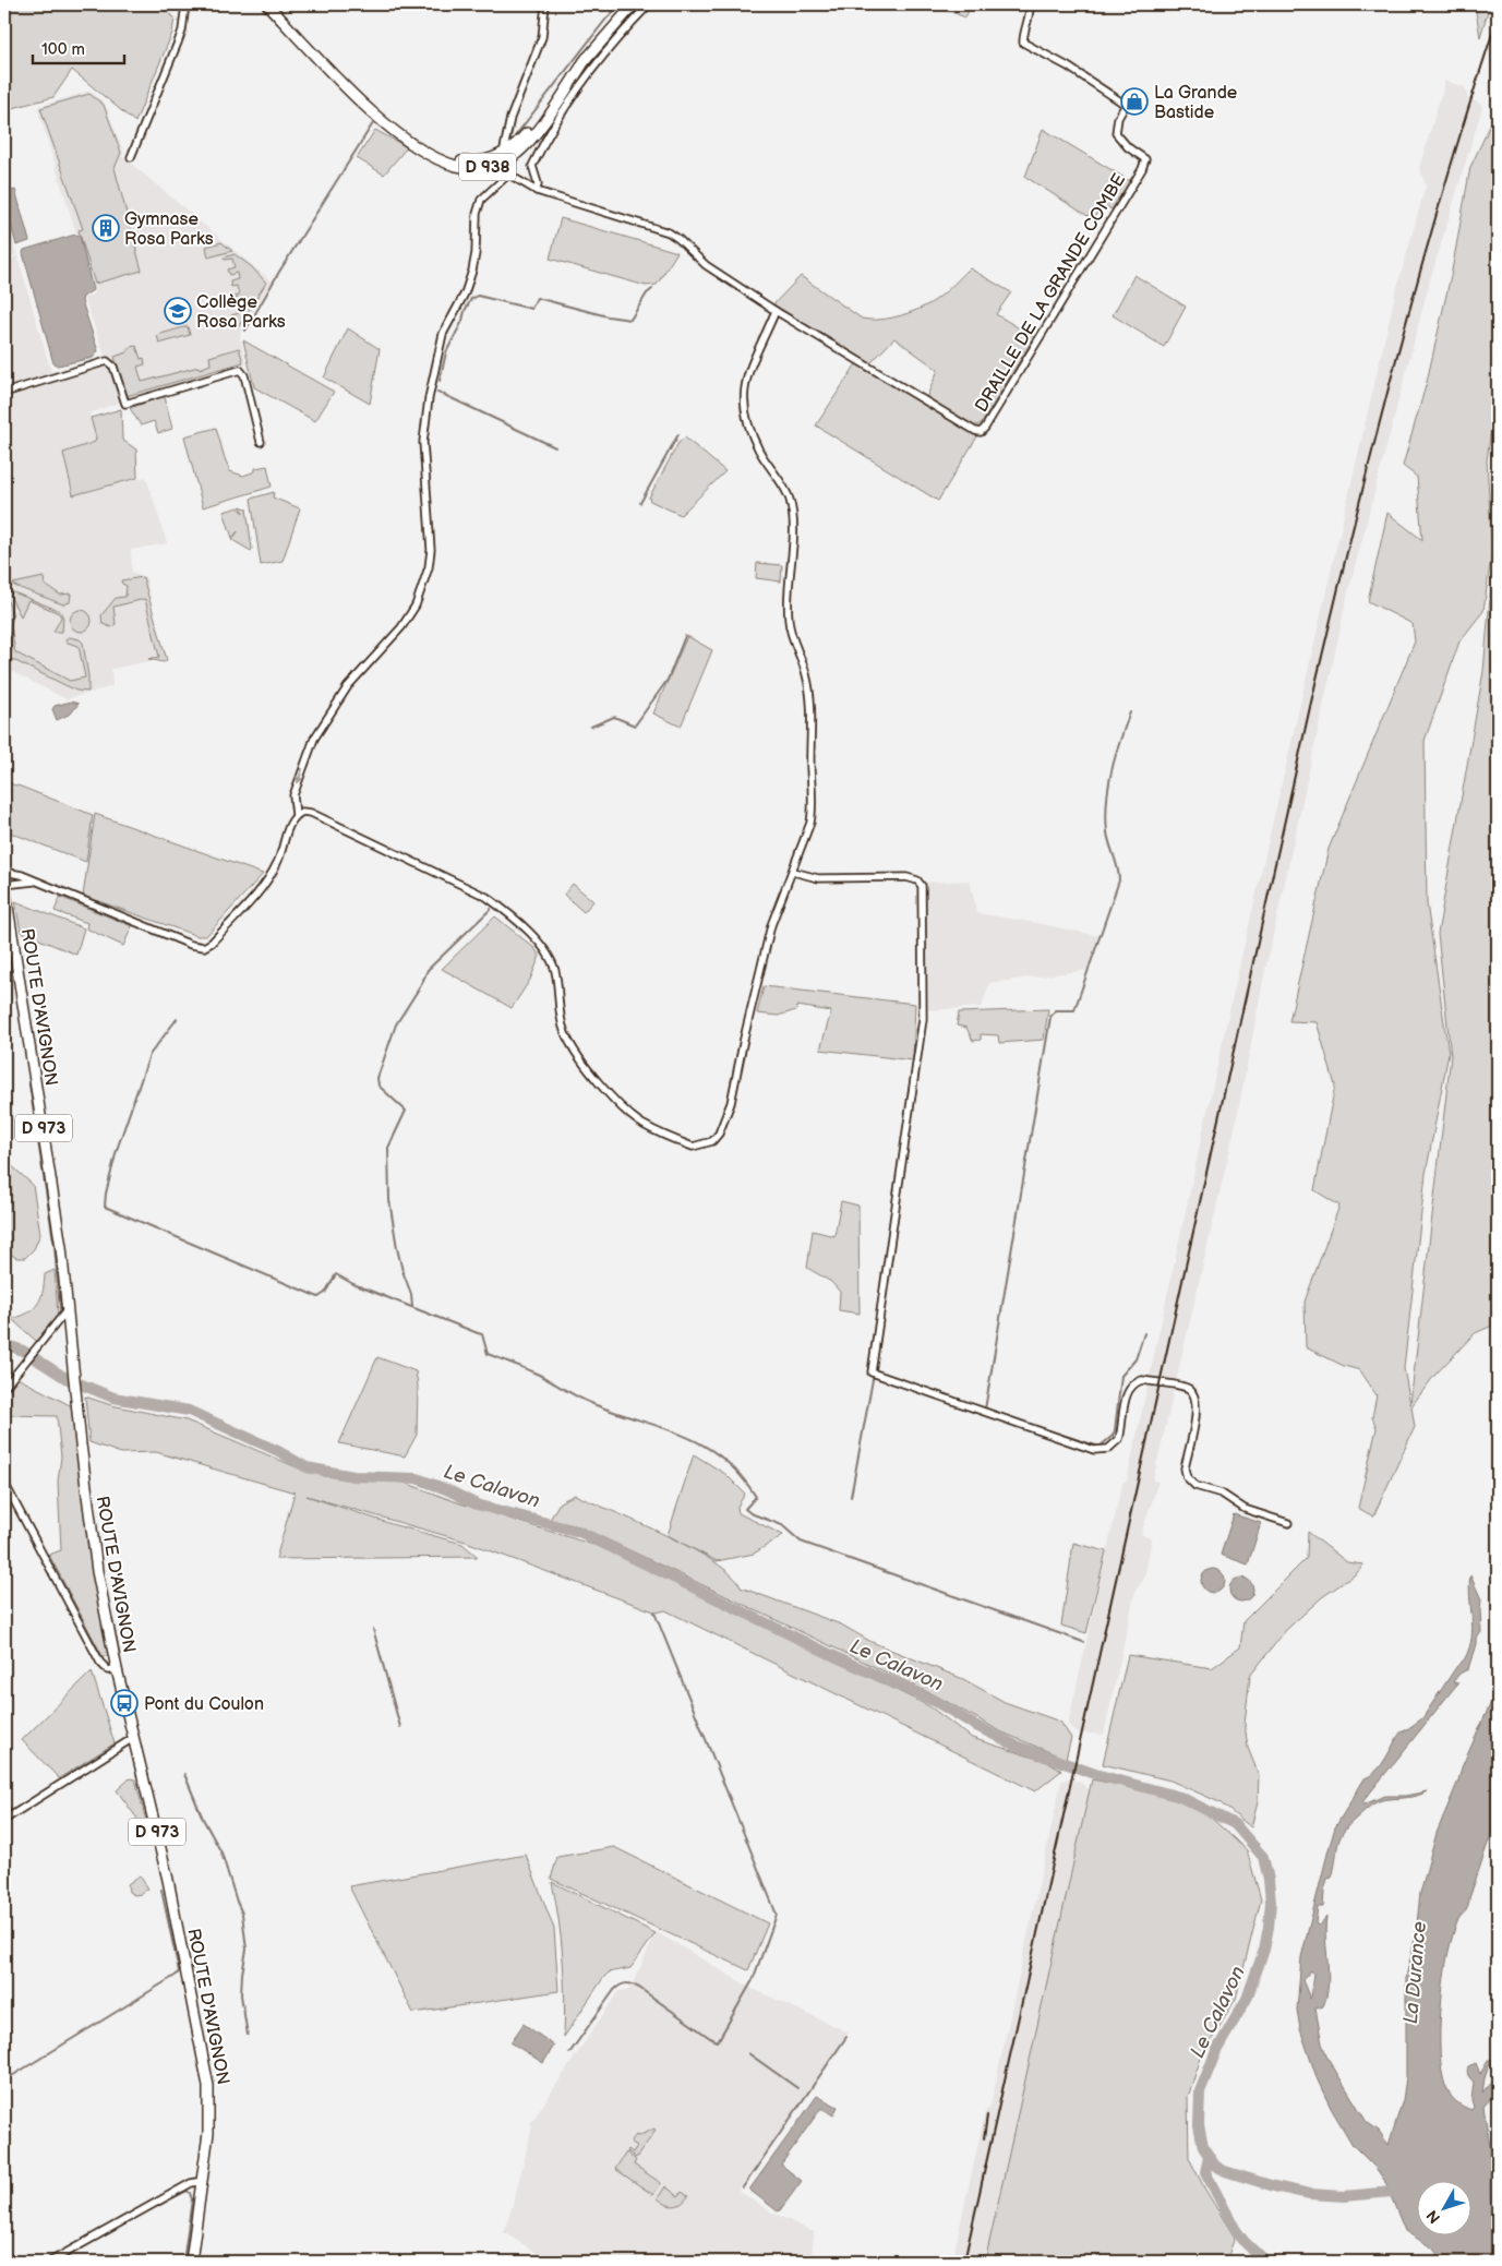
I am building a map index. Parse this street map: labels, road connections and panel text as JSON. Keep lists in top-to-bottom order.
{
  "streets": {
    "main road": ["D 938", "ROUTE D'AVIGNON", "D 973"],
    "street": ["DRAILLE DE LA GRANDE COMBE"]
  },
  "water": ["Le Calavon", "La Durance"],
  "places": {
    "shop": ["La Grande Bastide"],
    "building": ["Gymnase Rosa Parks"],
    "school or university": ["Collège Rosa Parks"],
    "bus stop": ["Pont du Coulon"]
  },
  "scale_bar": "100 m",
  "north": "bottom left"
}
